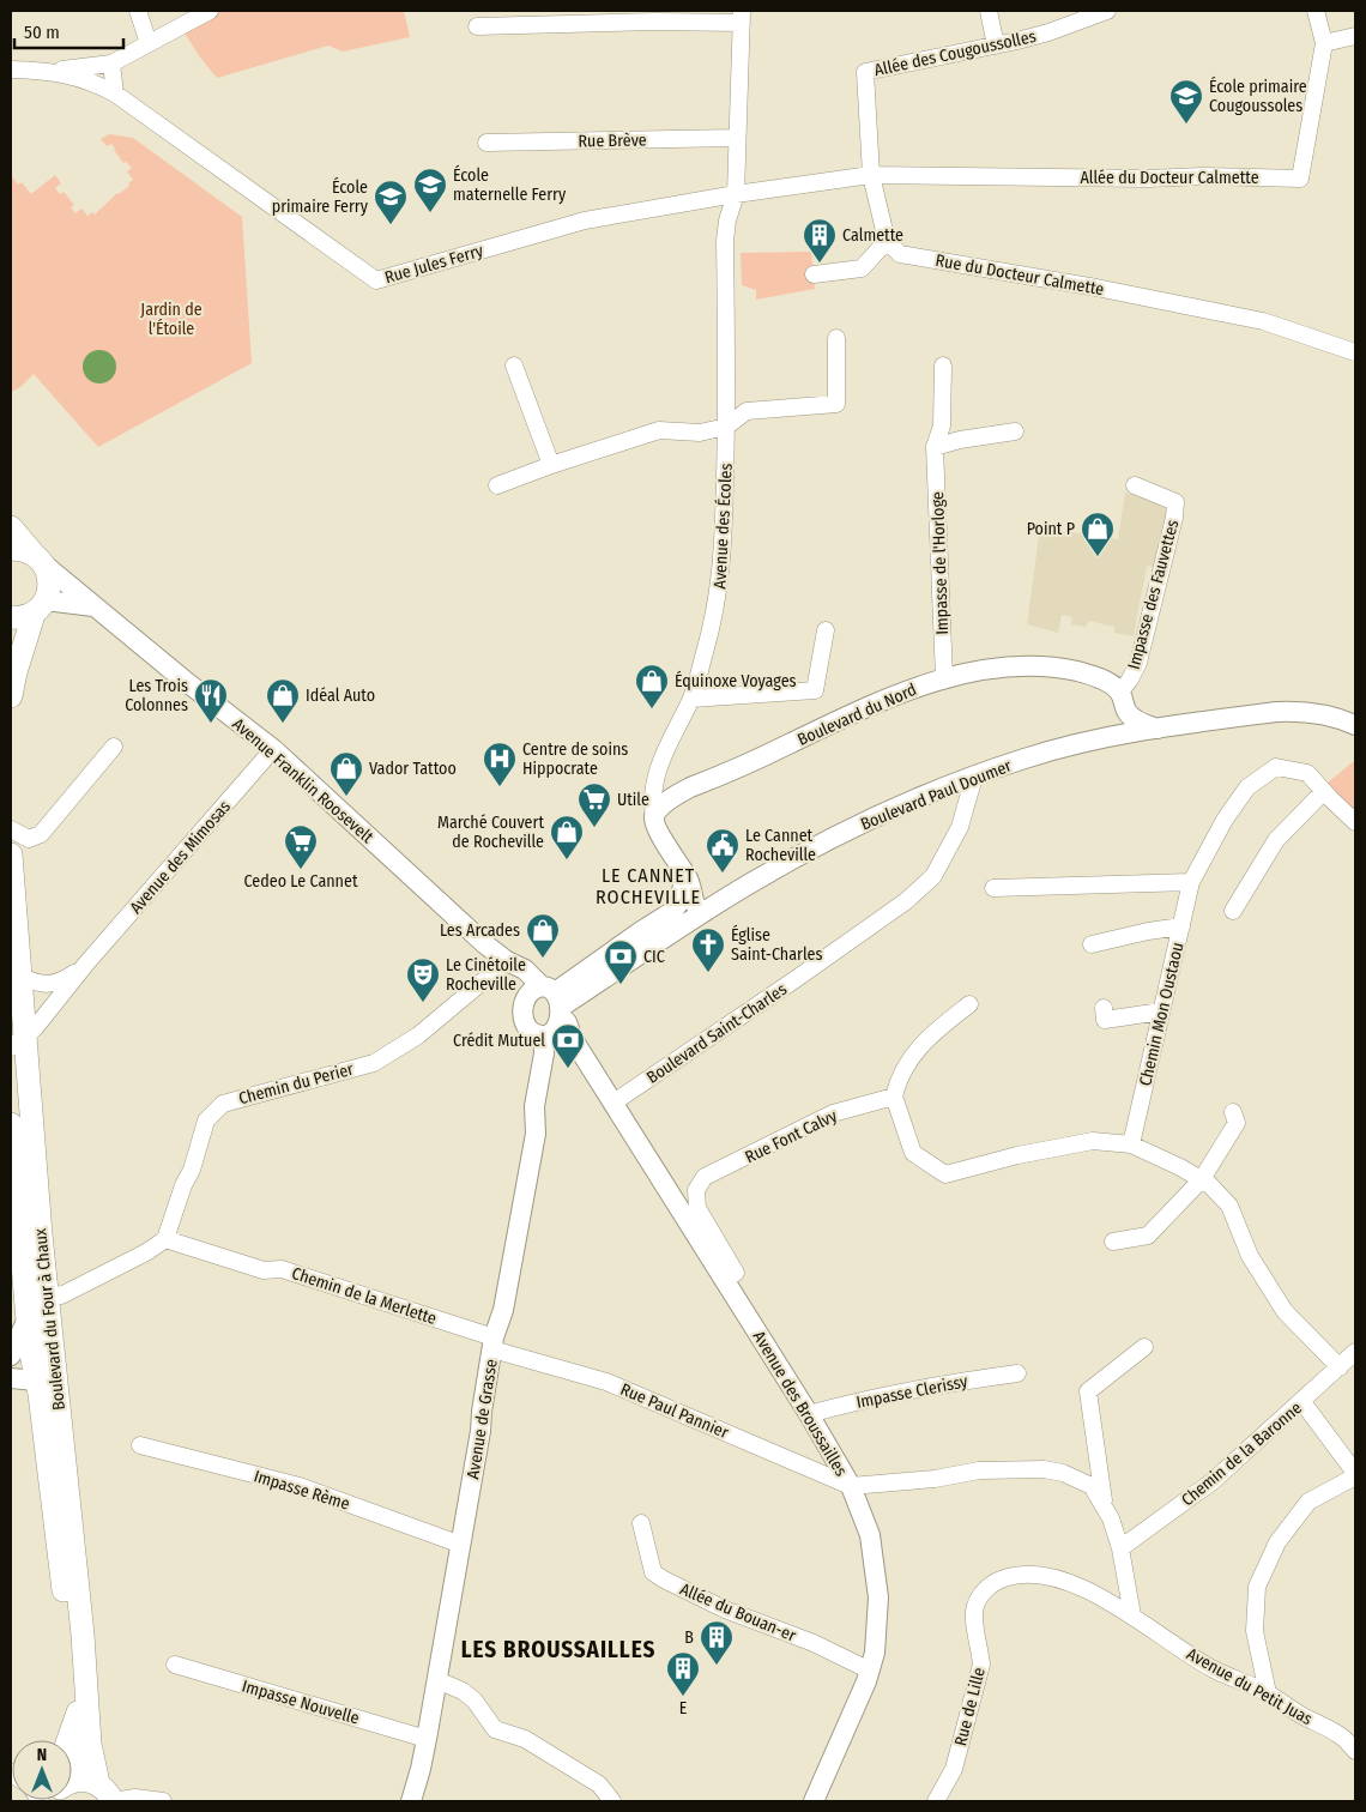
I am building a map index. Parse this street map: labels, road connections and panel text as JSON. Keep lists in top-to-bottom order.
{
  "streets": {
    "main road": ["Avenue Franklin Roosevelt", "Boulevard du Four à Chaux"],
    "street": [
      "Allée des Cougoussolles",
      "Rue Brève",
      "Allée du Docteur Calmette",
      "Rue Jules Ferry",
      "Rue du Docteur Calmette",
      "Avenue des Écoles",
      "Impasse de l'Horloge",
      "Impasse des Fauvettes",
      "Boulevard du Nord",
      "Boulevard Paul Doumer",
      "Avenue des Mimosas",
      "Chemin Mon Oustaou",
      "Boulevard Saint-Charles",
      "Chemin du Perier",
      "Rue Font Calvy",
      "Chemin de la Merlette",
      "Impasse Clerissy",
      "Avenue des Broussailles",
      "Rue Paul Pannier",
      "Avenue de Grasse",
      "Chemin de la Baronne",
      "Impasse Rème",
      "Allée du Bouan-er",
      "Avenue du Petit Juas",
      "Impasse Nouvelle",
      "Rue de Lille"
    ]
  },
  "crossings": [
    ["Allée des Cougoussolles", "Allée du Docteur Calmette"],
    ["Rue Brève", "Avenue des Écoles"],
    ["Rue Jules Ferry", "Avenue des Écoles"],
    ["Avenue des Écoles", "Boulevard du Nord"],
    ["Avenue des Écoles", "Boulevard Paul Doumer"],
    ["Impasse de l'Horloge", "Boulevard du Nord"],
    ["Impasse des Fauvettes", "Boulevard du Nord"],
    ["Avenue Franklin Roosevelt", "Boulevard Paul Doumer"],
    ["Avenue Franklin Roosevelt", "Avenue des Mimosas"],
    ["Avenue Franklin Roosevelt", "Chemin du Perier"],
    ["Avenue Franklin Roosevelt", "Avenue des Broussailles"],
    ["Avenue Franklin Roosevelt", "Avenue de Grasse"],
    ["Boulevard Paul Doumer", "Boulevard Saint-Charles"],
    ["Boulevard Paul Doumer", "Avenue des Broussailles"],
    ["Boulevard Paul Doumer", "Avenue de Grasse"],
    ["Avenue des Mimosas", "Boulevard du Four à Chaux"],
    ["Boulevard Saint-Charles", "Avenue des Broussailles"],
    ["Chemin du Perier", "Chemin de la Merlette"],
    ["Rue Font Calvy", "Avenue des Broussailles"],
    ["Chemin de la Merlette", "Rue Paul Pannier"],
    ["Chemin de la Merlette", "Avenue de Grasse"],
    ["Impasse Clerissy", "Avenue des Broussailles"],
    ["Avenue des Broussailles", "Rue Paul Pannier"],
    ["Avenue des Broussailles", "Avenue de Grasse"],
    ["Avenue des Broussailles", "Allée du Bouan-er"],
    ["Rue Paul Pannier", "Avenue de Grasse"],
    ["Avenue de Grasse", "Impasse Rème"],
    ["Avenue de Grasse", "Impasse Nouvelle"],
    ["Avenue du Petit Juas", "Rue de Lille"]
  ],
  "districts": ["LE CANNET ROCHEVILLE", "LES BROUSSAILLES"],
  "parks": ["Jardin de l'Étoile"],
  "places": {
    "school or university": ["École primaire Cougoussoles", "École maternelle Ferry", "École primaire Ferry"],
    "building": ["Calmette", "B", "E"],
    "shop": [
      "Point P",
      "Équinoxe Voyages",
      "Idéal Auto",
      "Vador Tattoo",
      "Marché Couvert de Rocheville",
      "Les Arcades"
    ],
    "restaurant": ["Les Trois Colonnes"],
    "hospital": ["Centre de soins Hippocrate"],
    "supermarket": ["Utile", "Cedeo Le Cannet"],
    "public building": ["Le Cannet Rocheville"],
    "church": ["Église Saint-Charles"],
    "bank": ["CIC", "Crédit Mutuel"],
    "theatre": ["Le Cinétoile Rocheville"]
  },
  "scale_bar": "50 m",
  "north": "top"
}
